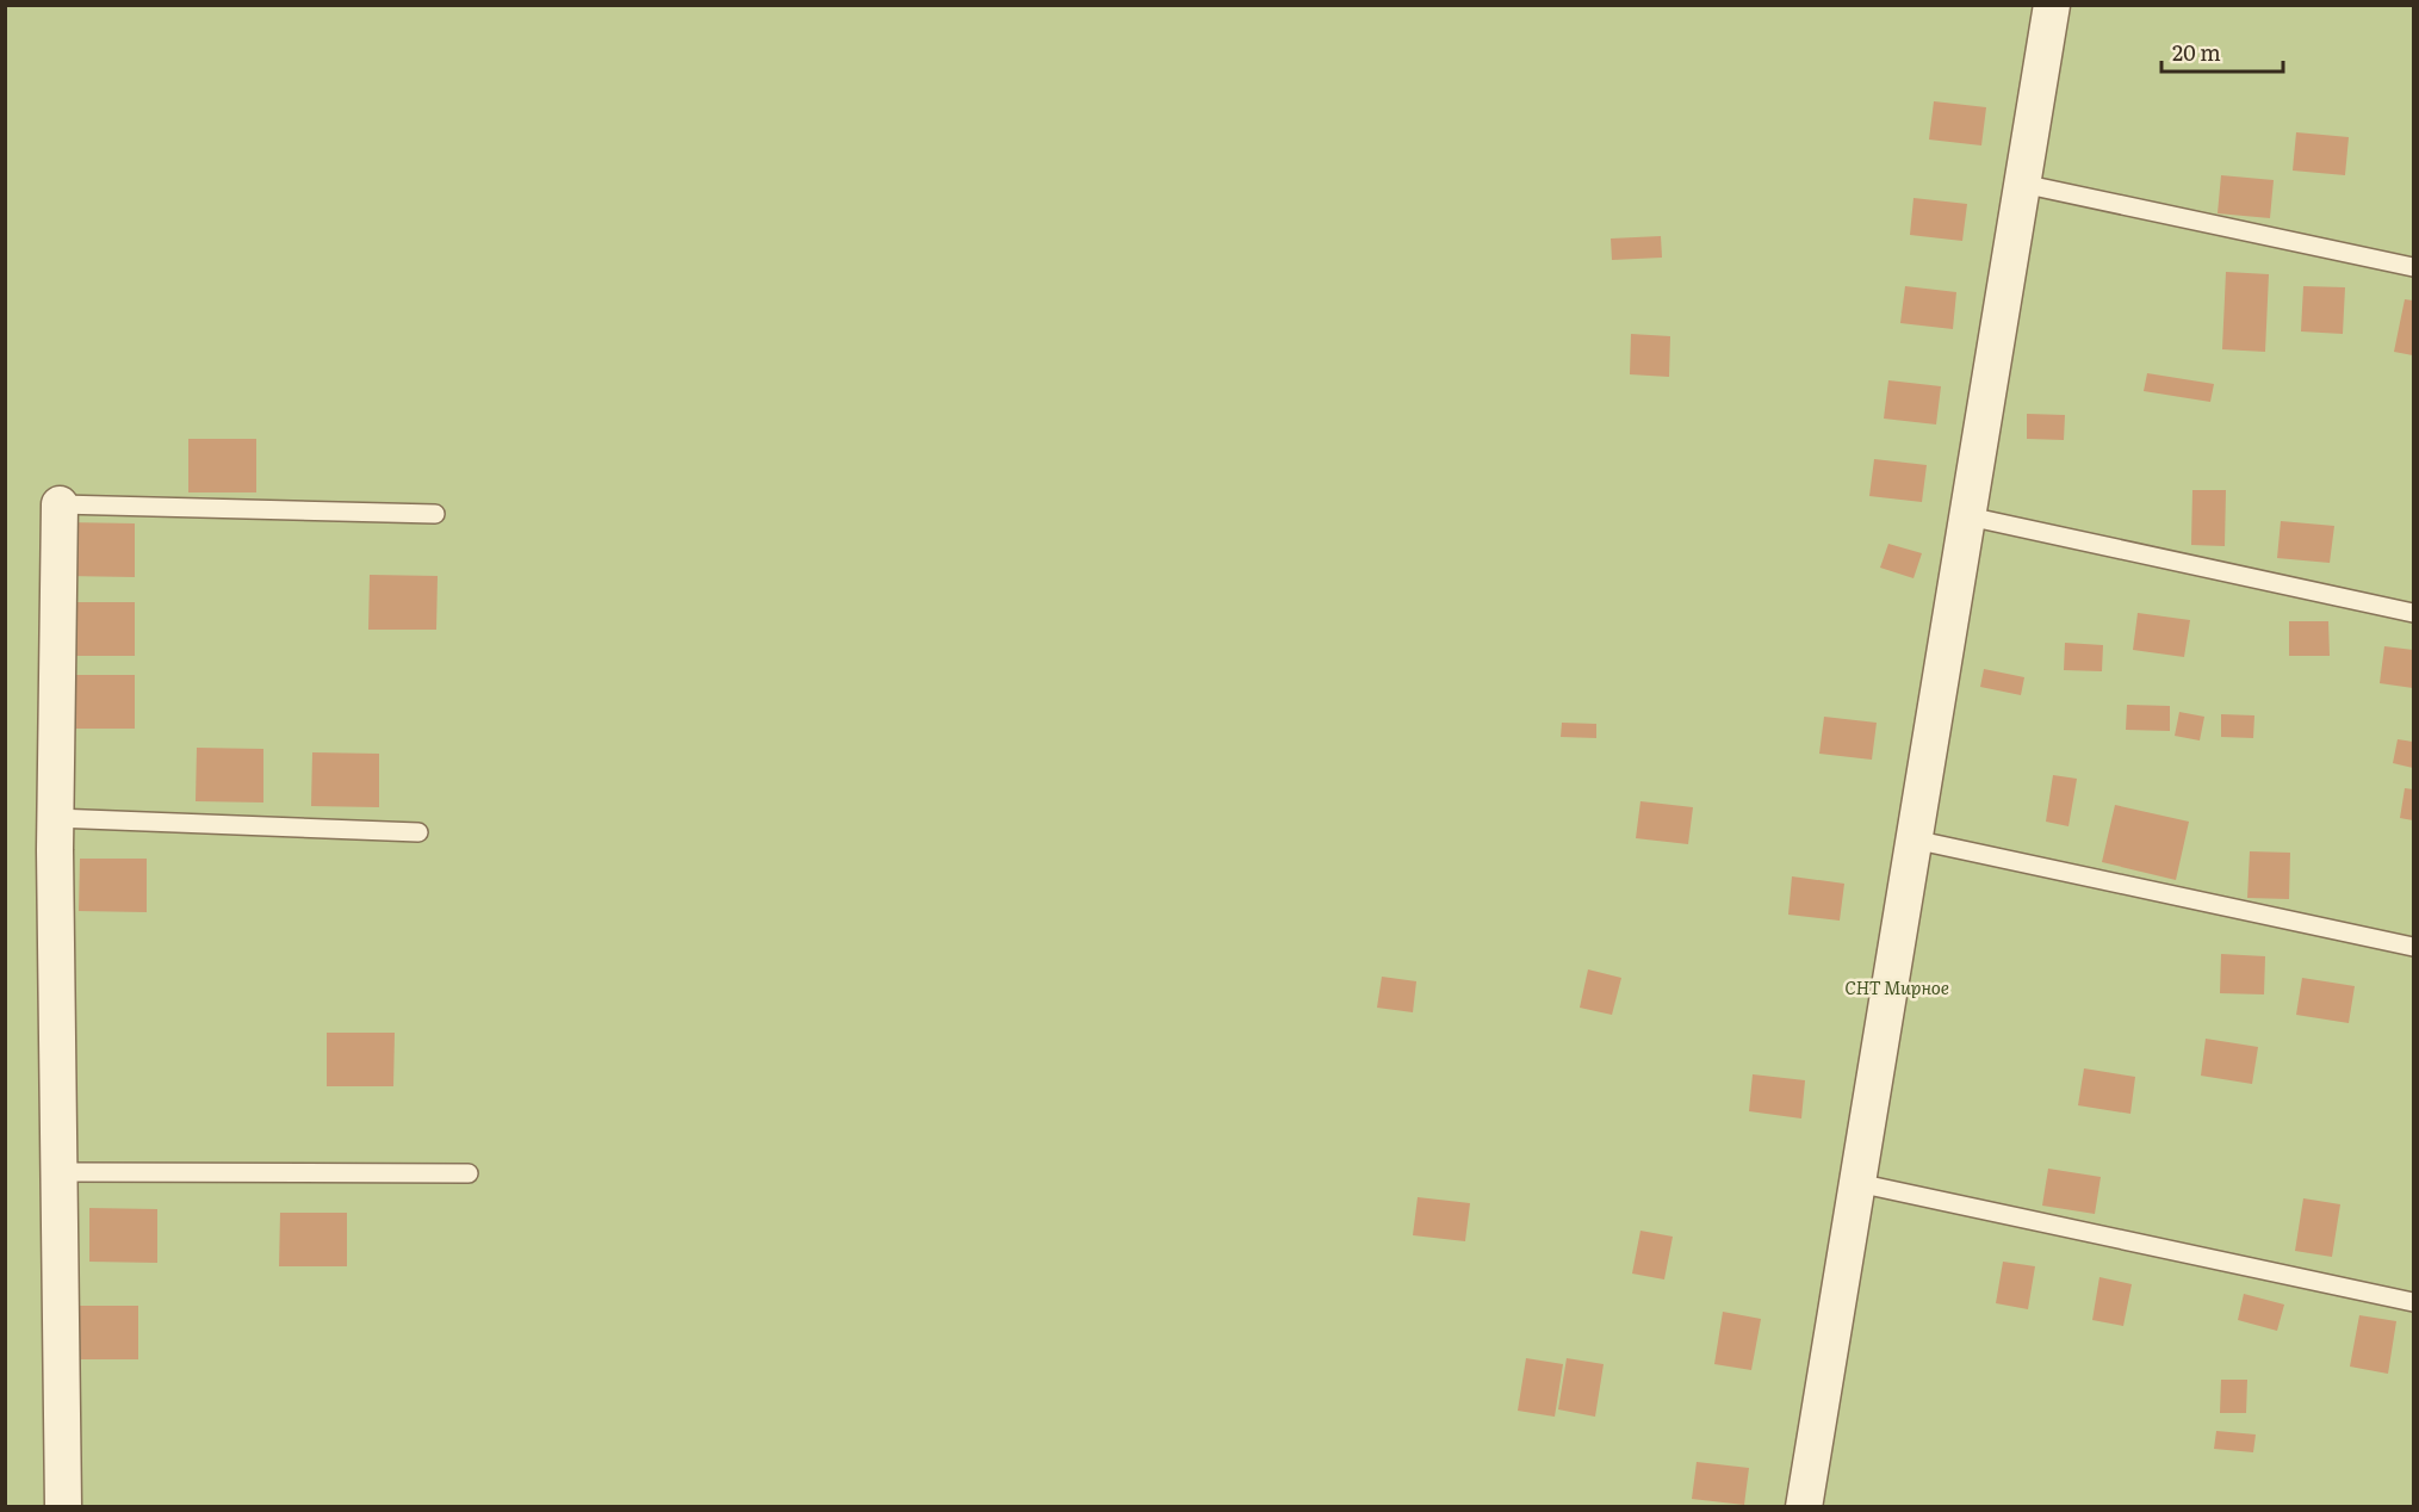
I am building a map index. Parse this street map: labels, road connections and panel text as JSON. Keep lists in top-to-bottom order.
{
  "parks": ["СНТ Мирное"],
  "scale_bar": "20 m"
}
